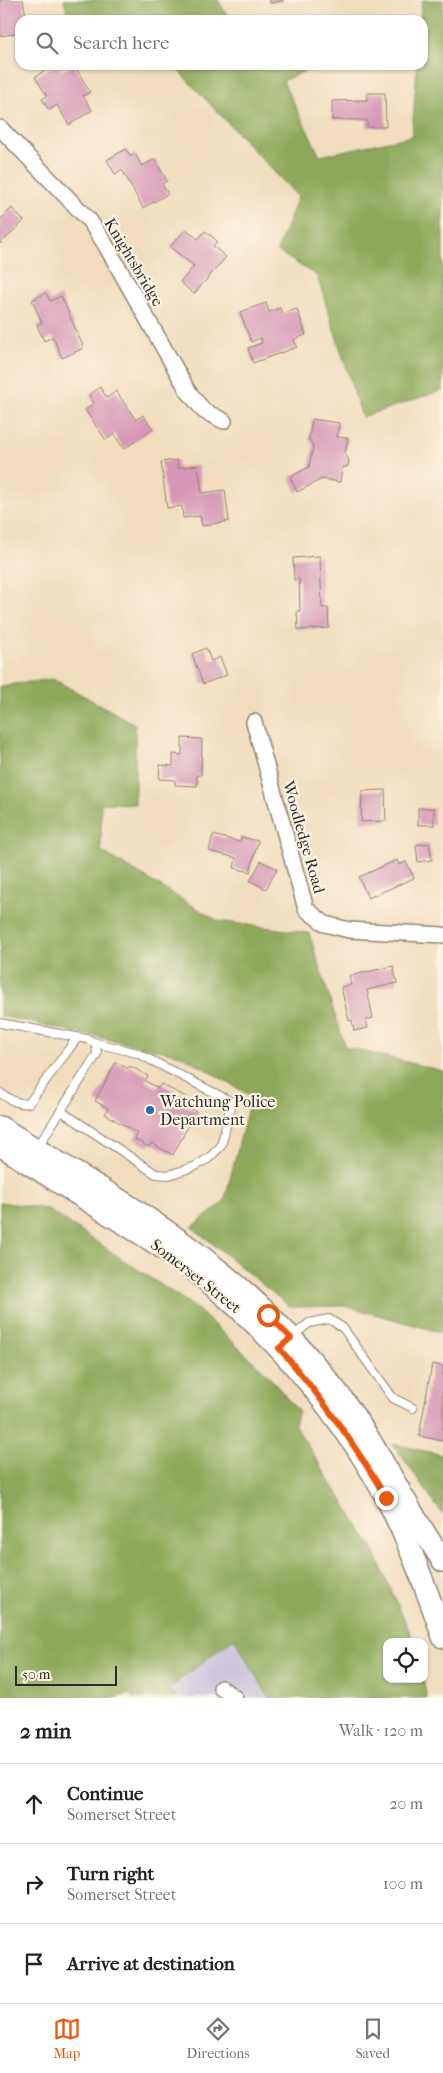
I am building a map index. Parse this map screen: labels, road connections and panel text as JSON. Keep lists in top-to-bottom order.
{
  "streets": {
    "main road": ["Somerset Street"],
    "street": ["Knightsbridge", "Woodledge Road"]
  },
  "places": ["Watchung Police Department"],
  "scale_bar": "50 m",
  "page": {
    "search": "Search here",
    "scale": "50 m",
    "heading": ["2 min", "Walk · 120 m"],
    "list": [
      ["Continue", "Somerset Street", "20 m"],
      ["Turn right", "Somerset Street", "100 m"],
      "Arrive at destination"
    ],
    "nav": ["Map", "Directions", "Saved"]
  }
}
